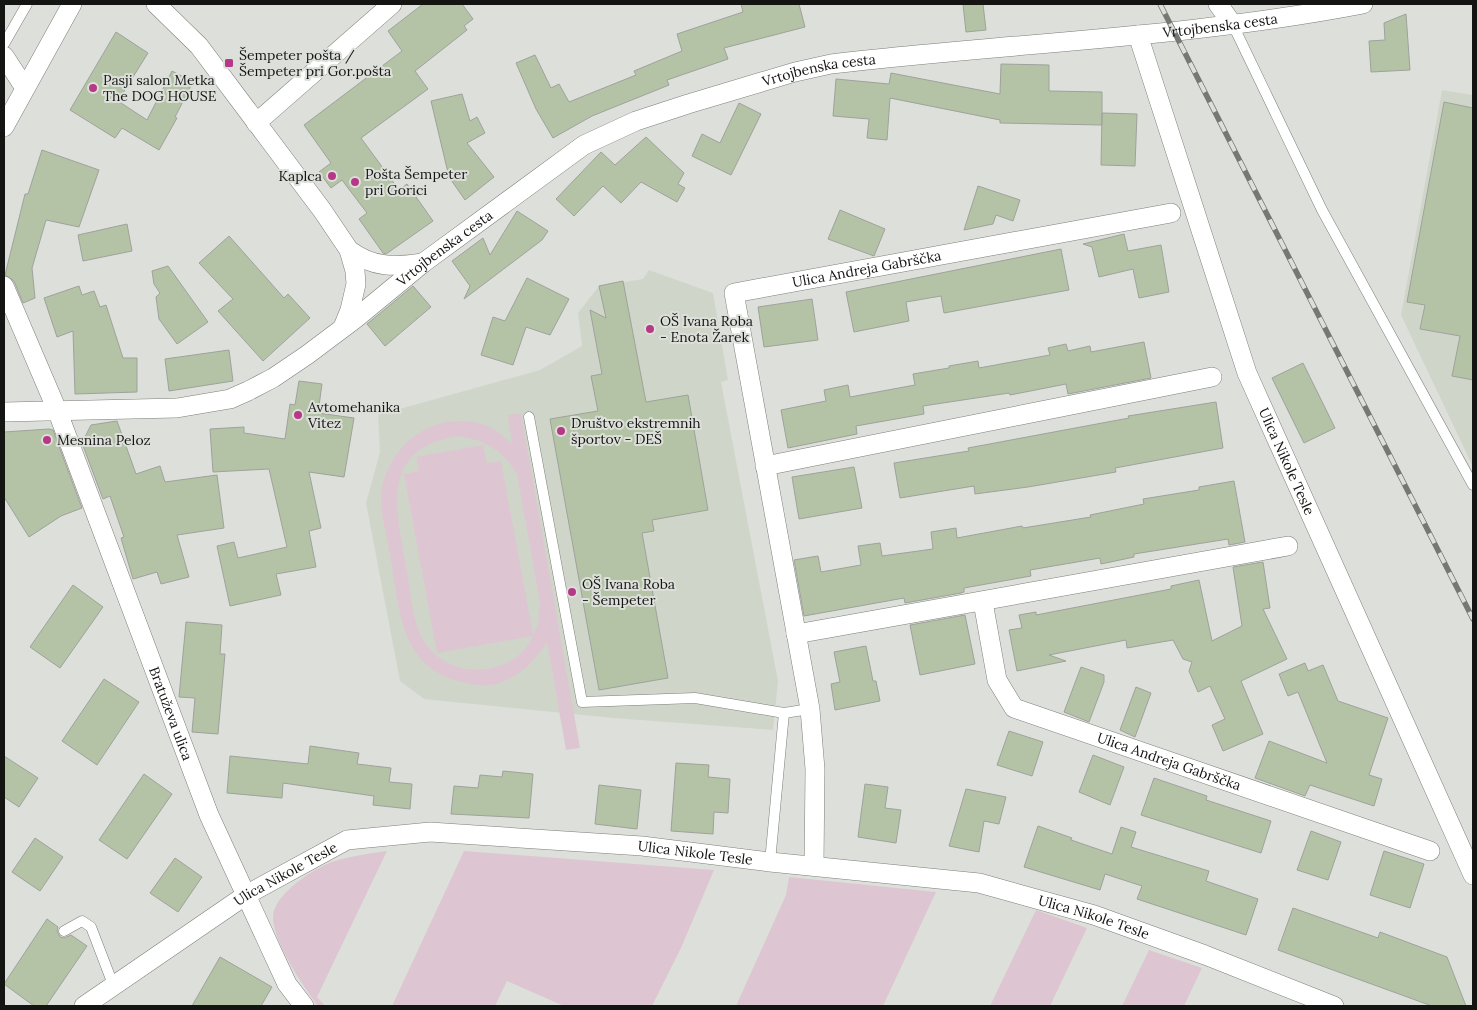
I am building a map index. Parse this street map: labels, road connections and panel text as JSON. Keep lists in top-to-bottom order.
{
  "streets": {
    "street": [
      "Vrtojbenska cesta",
      "Ulica Andreja Gabrščka",
      "Ulica Nikole Tesle",
      "Bratuževa ulica"
    ]
  },
  "crossings": [
    ["Vrtojbenska cesta", "Ulica Nikole Tesle"],
    ["Vrtojbenska cesta", "Bratuževa ulica"],
    ["Ulica Andreja Gabrščka", "Ulica Nikole Tesle"],
    ["Ulica Nikole Tesle", "Bratuževa ulica"]
  ],
  "places": {
    "transit": ["Šempeter pošta / Šempeter pri Gor.pošta"],
    "other": [
      "Pasji salon Metka The DOG HOUSE",
      "Kaplca",
      "Pošta Šempeter pri Gorici",
      "OŠ Ivana Roba - Enota Žarek",
      "Avtomehanika Vitez",
      "Društvo ekstremnih športov - DEŠ",
      "Mesnina Peloz",
      "OŠ Ivana Roba - Šempeter"
    ]
  }
}
